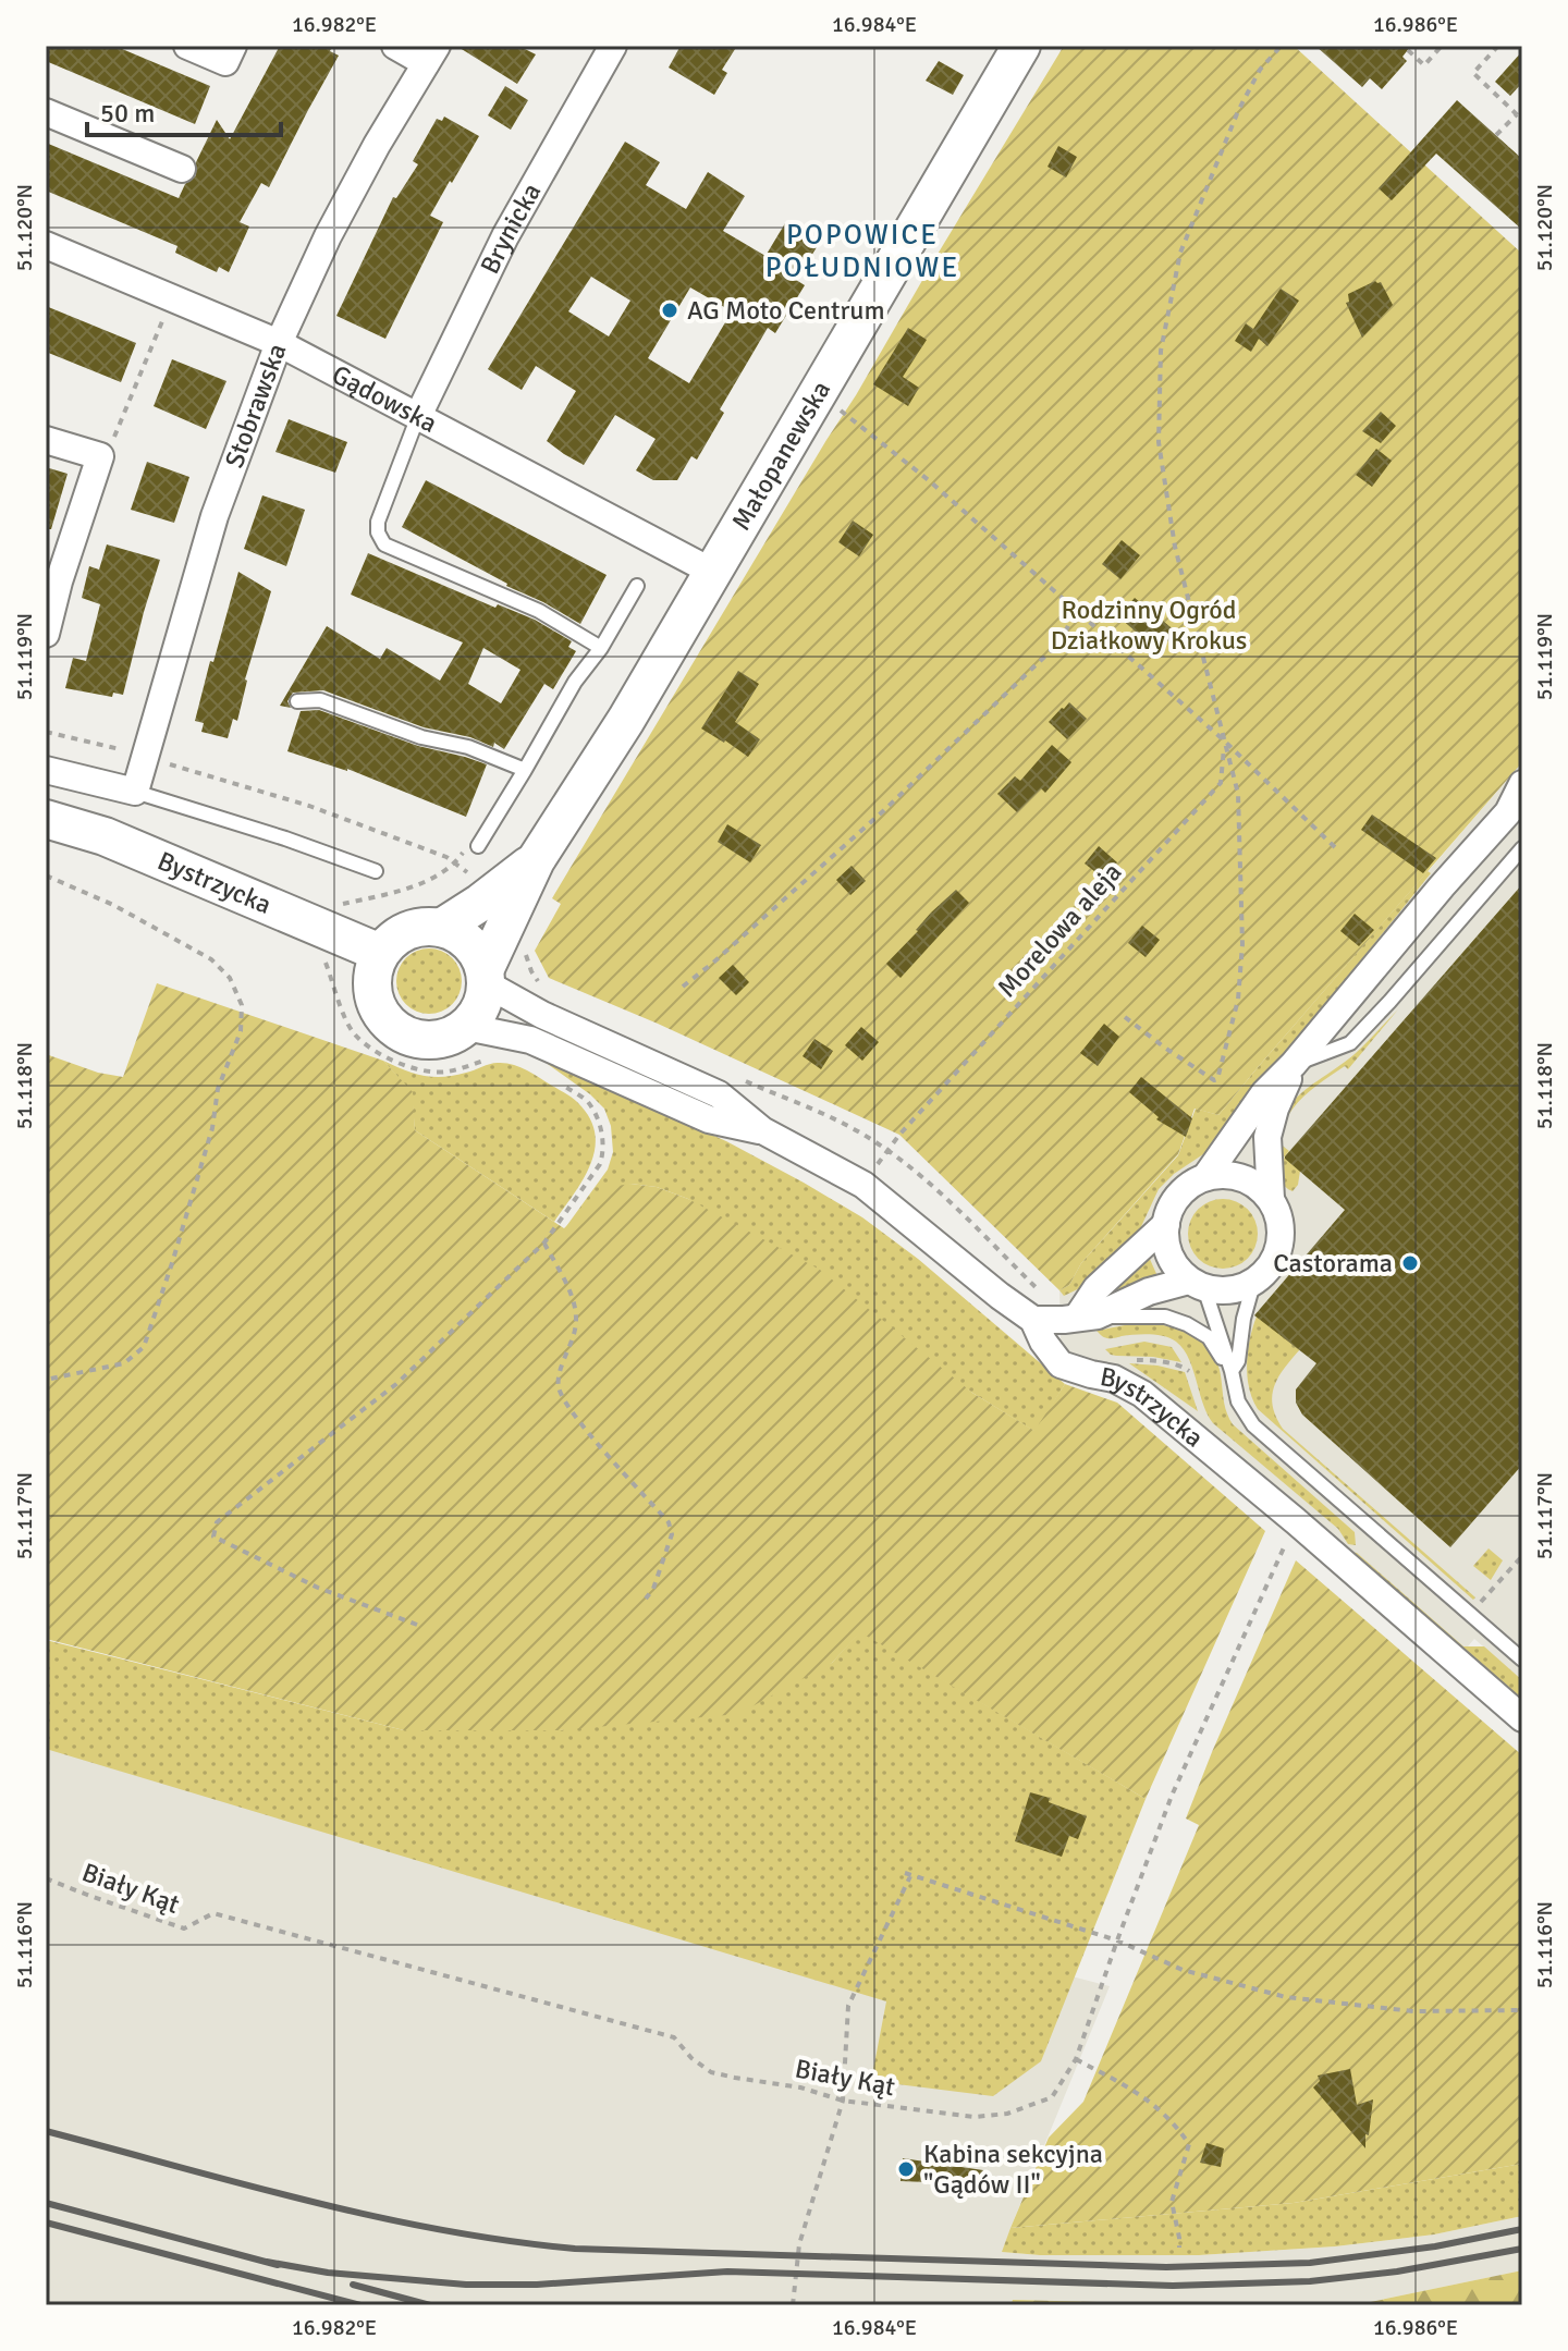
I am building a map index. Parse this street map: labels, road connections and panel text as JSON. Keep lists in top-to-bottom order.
{
  "streets": {
    "street": [
      "Brynicka",
      "Gądowska",
      "Stobrawska",
      "Małopanewska",
      "Bystrzycka"
    ],
    "path": ["Morelowa aleja", "Biały Kąt"]
  },
  "crossings": [
    ["Brynicka", "Gądowska"],
    ["Gądowska", "Stobrawska"],
    ["Gądowska", "Małopanewska"],
    ["Małopanewska", "Bystrzycka"],
    ["Bystrzycka", "Morelowa aleja"],
    ["Bystrzycka", "Biały Kąt"]
  ],
  "districts": ["POPOWICE POŁUDNIOWE"],
  "parks": ["Rodzinny Ogród Działkowy Krokus"],
  "places": ["AG Moto Centrum", "Castorama", "Kabina sekcyjna \"Gądów II\""],
  "scale_bar": "50 m",
  "coordinates": [
    "16.982°E",
    "16.984°E",
    "16.986°E",
    "51.120°N",
    "51.119°N",
    "51.118°N",
    "51.117°N",
    "51.116°N"
  ]
}
